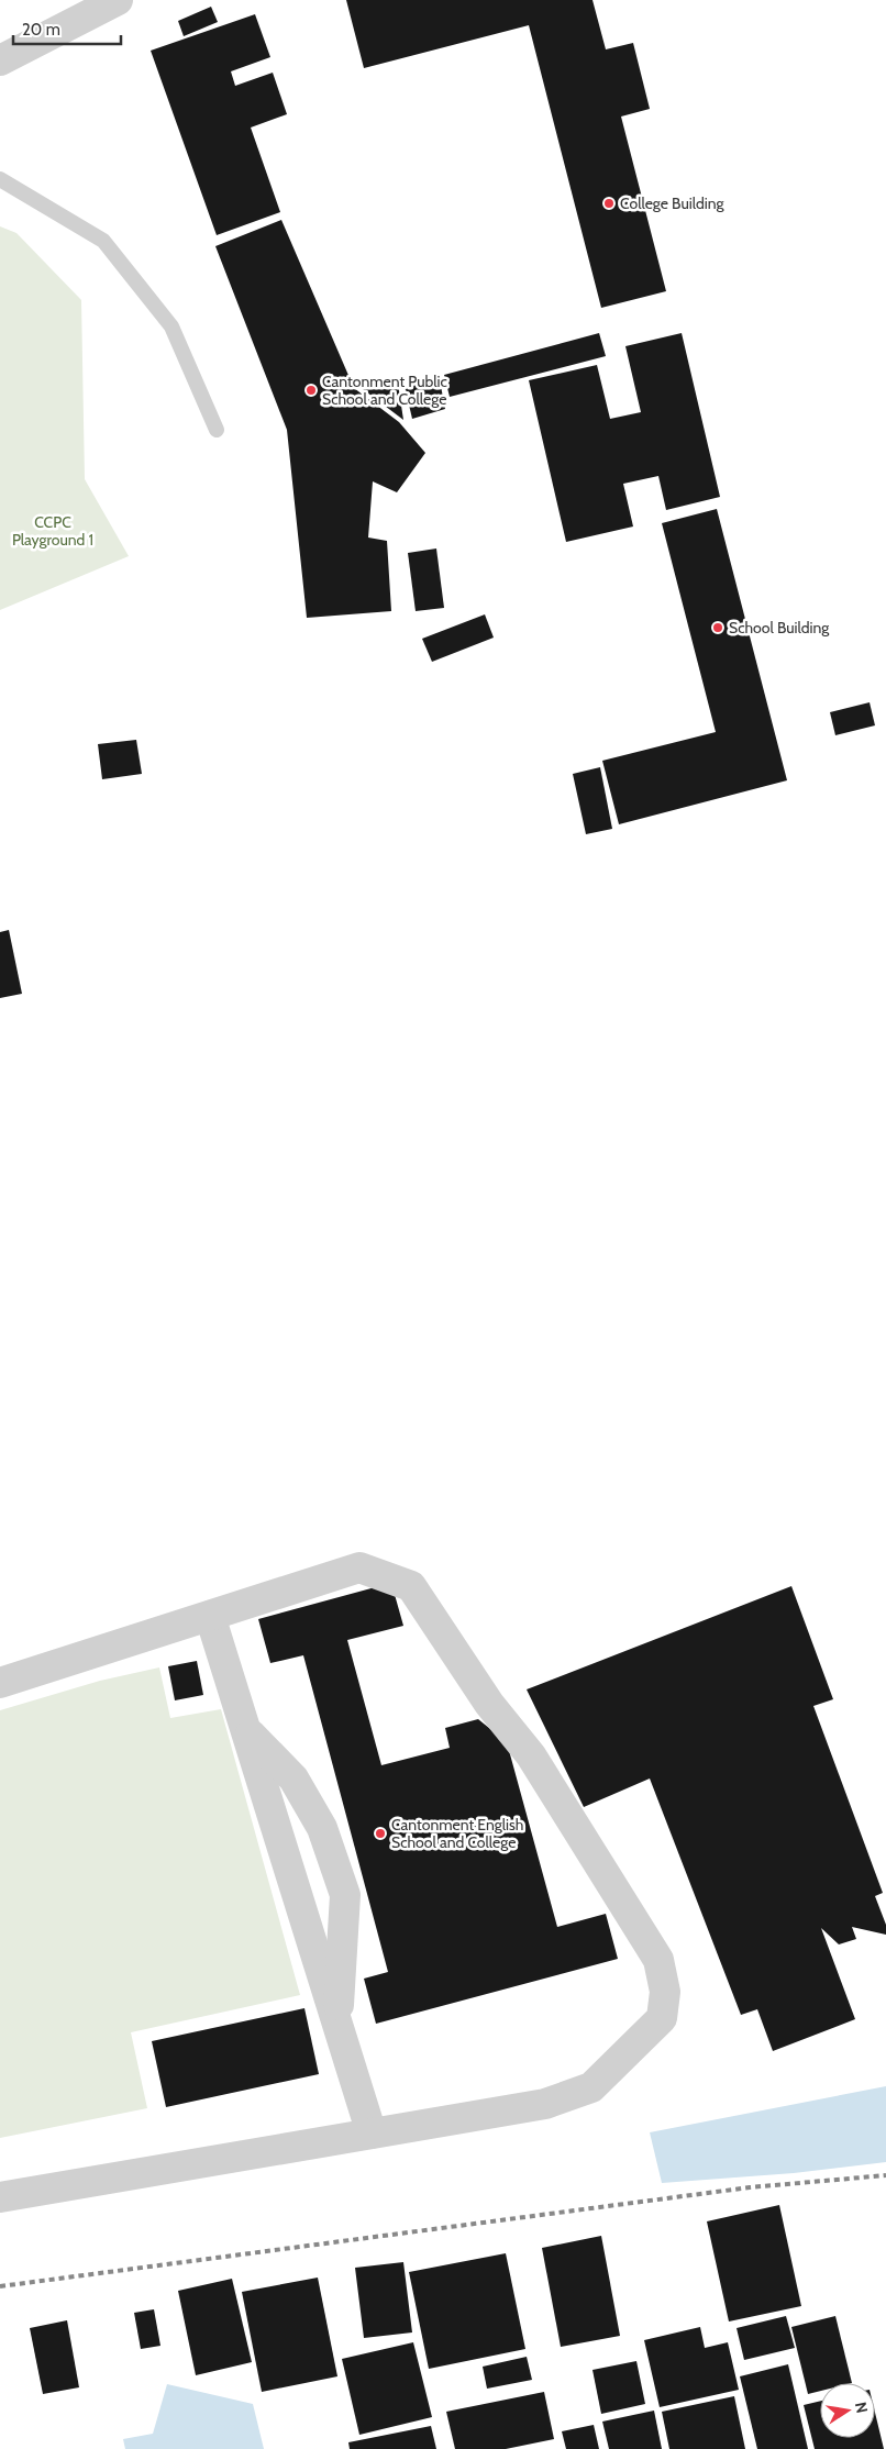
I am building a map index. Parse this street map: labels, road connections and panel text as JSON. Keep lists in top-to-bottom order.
{
  "parks": ["CCPC Playground 1"],
  "places": [
    "College Building",
    "Cantonment Public School and College",
    "School Building",
    "Cantonment English School and College"
  ],
  "scale_bar": "20 m",
  "north": "right"
}
